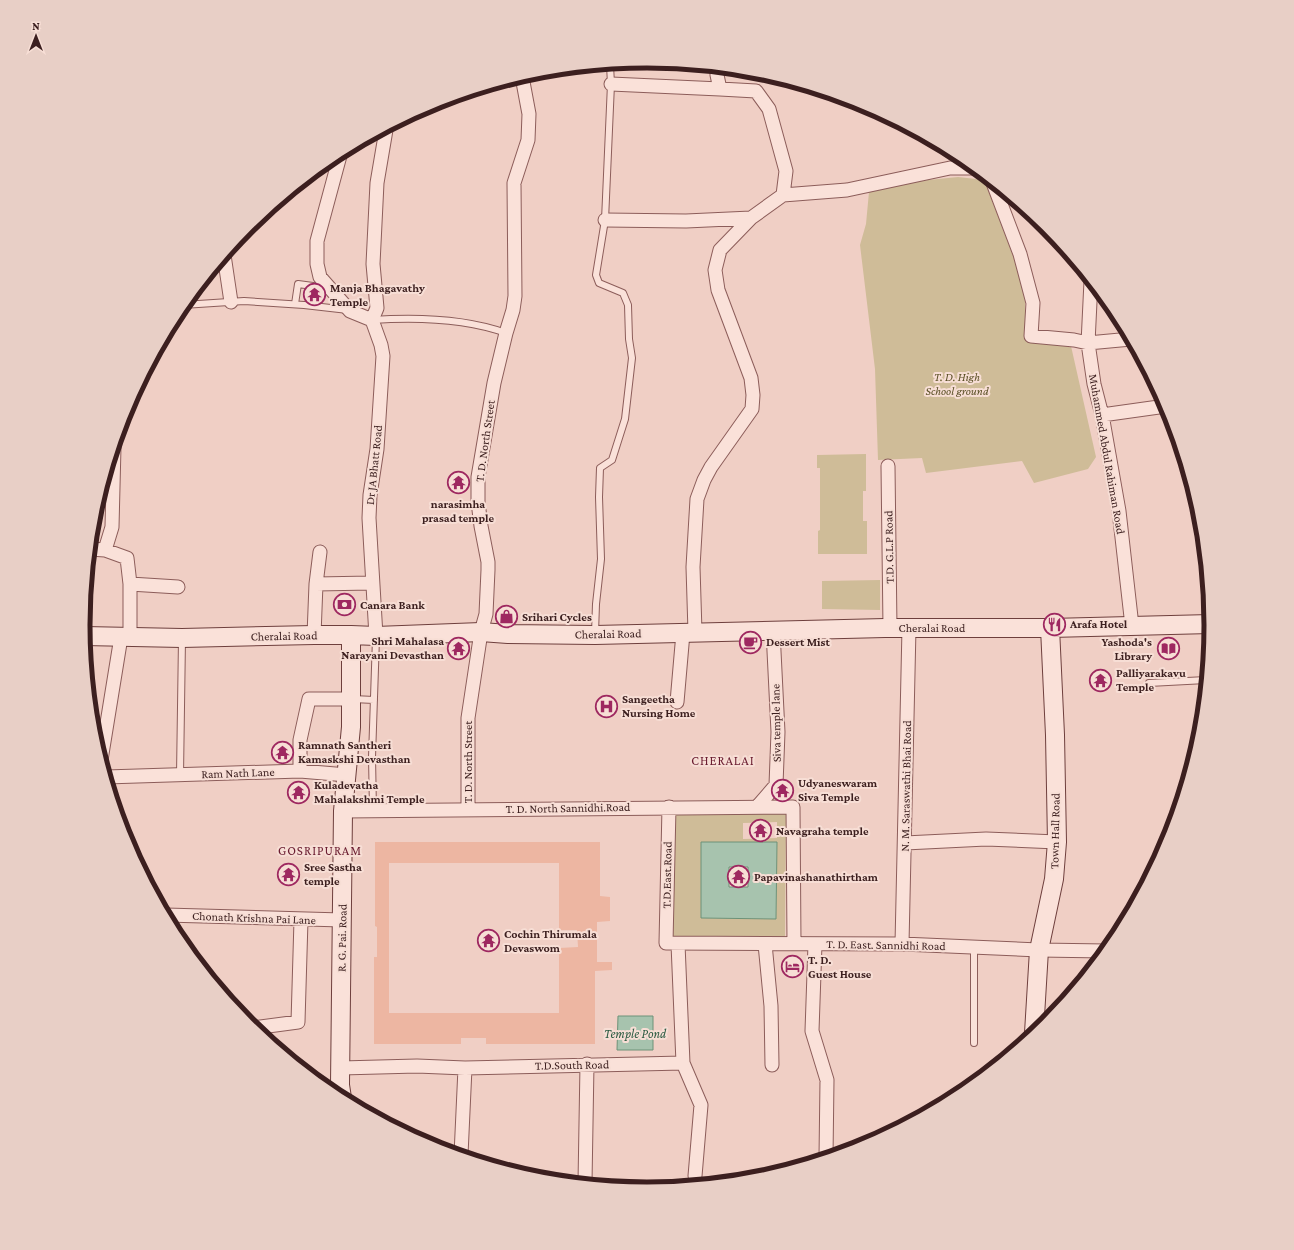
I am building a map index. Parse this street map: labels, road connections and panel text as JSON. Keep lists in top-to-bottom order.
{
  "streets": {
    "street": [
      "T. D. North Street",
      "Muhammed Abdul Rahiman Road",
      "Dr JA Bhatt Road",
      "T.D. G.L.P Road",
      "Cheralai Road",
      "Siva temple lane",
      "Ram Nath Lane",
      "N. M. Saraswathi Bhai Road",
      "T. D. North Sannidhi.Road",
      "Town Hall Road",
      "T.D.East.Road",
      "Chonath Krishna Pai Lane",
      "R. G. Pai. Road",
      "T. D. East. Sannidhi Road",
      "T.D.South Road"
    ]
  },
  "crossings": [
    ["T. D. North Street", "Cheralai Road"],
    ["T. D. North Street", "T. D. North Sannidhi.Road"],
    ["Muhammed Abdul Rahiman Road", "Cheralai Road"],
    ["Dr JA Bhatt Road", "Cheralai Road"],
    ["T.D. G.L.P Road", "Cheralai Road"],
    ["Cheralai Road", "Siva temple lane"],
    ["Cheralai Road", "N. M. Saraswathi Bhai Road"],
    ["Cheralai Road", "Town Hall Road"],
    ["Cheralai Road", "R. G. Pai. Road"],
    ["Siva temple lane", "T. D. North Sannidhi.Road"],
    ["Ram Nath Lane", "R. G. Pai. Road"],
    ["N. M. Saraswathi Bhai Road", "T. D. East. Sannidhi Road"],
    ["T. D. North Sannidhi.Road", "T.D.East.Road"],
    ["T. D. North Sannidhi.Road", "R. G. Pai. Road"],
    ["T. D. North Sannidhi.Road", "T. D. East. Sannidhi Road"],
    ["Town Hall Road", "T. D. East. Sannidhi Road"],
    ["T.D.East.Road", "T. D. East. Sannidhi Road"],
    ["Chonath Krishna Pai Lane", "R. G. Pai. Road"],
    ["R. G. Pai. Road", "T.D.South Road"]
  ],
  "districts": ["CHERALAI", "GOSRIPURAM"],
  "water": ["Temple Pond"],
  "parks": ["T. D. High School ground"],
  "places": {
    "temple": [
      "Manja Bhagavathy Temple",
      "narasimha prasad temple",
      "Shri Mahalasa Narayani Devasthan",
      "Palliyarakavu Temple",
      "Ramnath Santheri Kamaskshi Devasthan",
      "Udyaneswaram Siva Temple",
      "Kuladevatha Mahalakshmi Temple",
      "Navagraha temple",
      "Sree Sastha temple",
      "Papavinashanathirtham",
      "Cochin Thirumala Devaswom"
    ],
    "bank": ["Canara Bank"],
    "shop": ["Srihari Cycles"],
    "restaurant": ["Arafa Hotel"],
    "cafe": ["Dessert Mist"],
    "library": ["Yashoda's Library"],
    "hospital": ["Sangeetha Nursing Home"],
    "hotel": ["T. D. Guest House"]
  },
  "north": "top"
}
